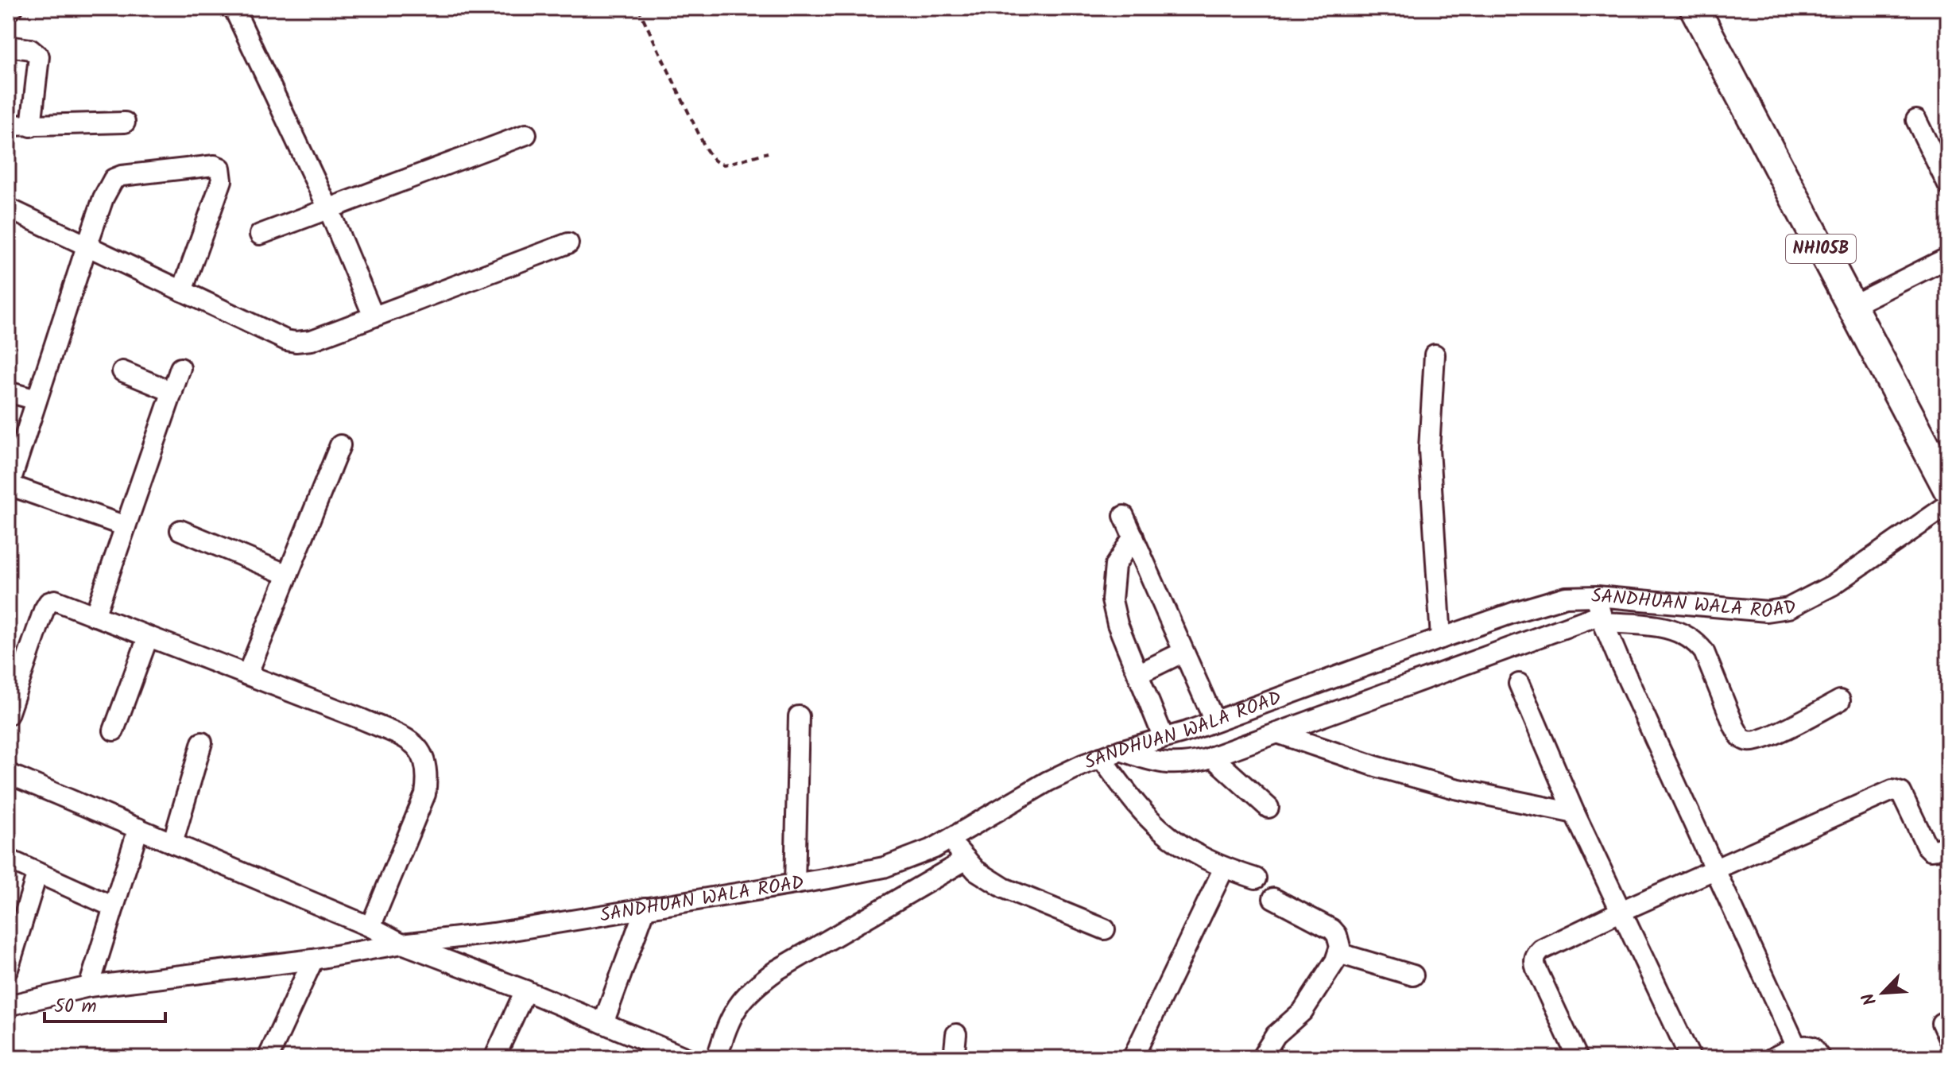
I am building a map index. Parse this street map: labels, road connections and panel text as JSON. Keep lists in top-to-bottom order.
{
  "streets": {
    "highway": ["NH105B"],
    "street": ["SANDHUAN WALA ROAD"]
  },
  "scale_bar": "50 m",
  "north": "bottom left"
}
